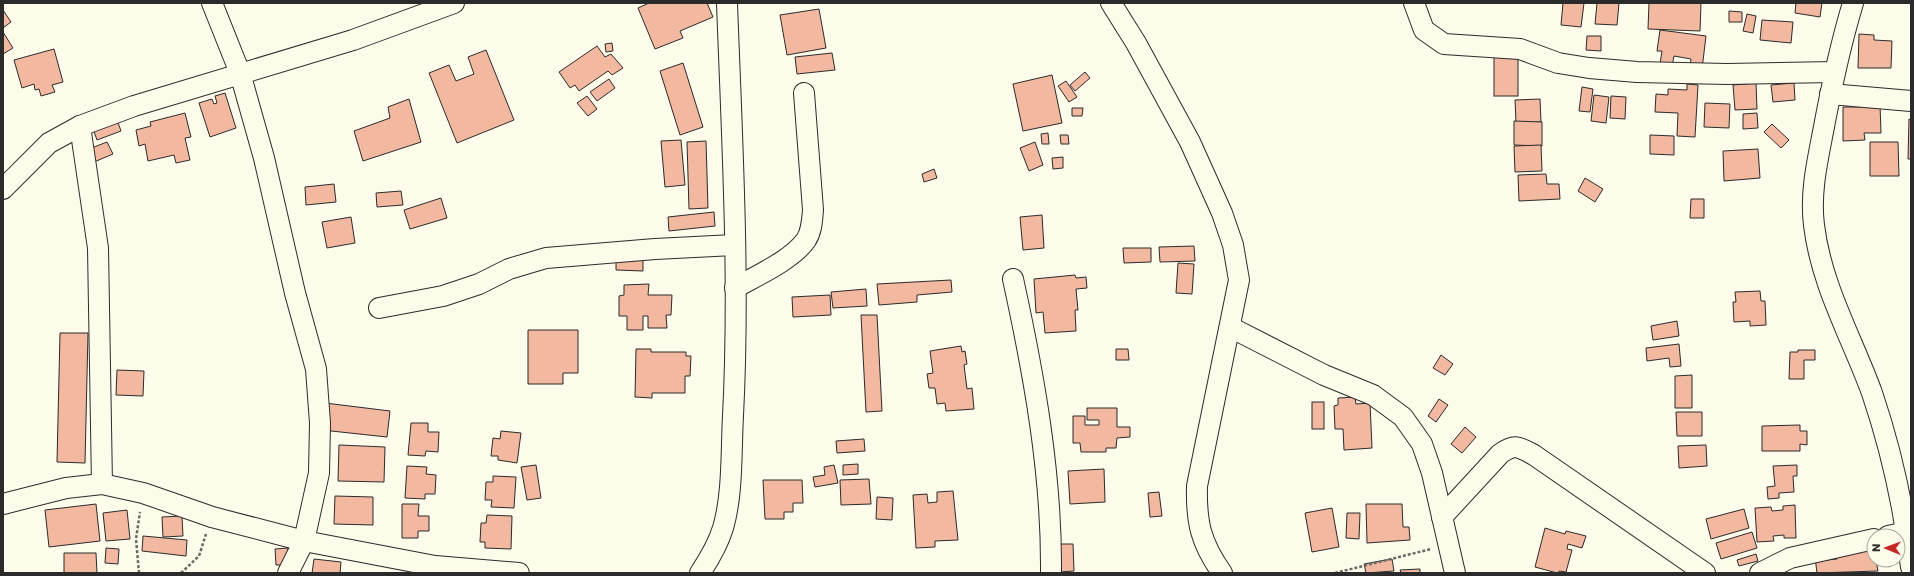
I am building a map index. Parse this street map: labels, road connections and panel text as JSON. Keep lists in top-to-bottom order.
{
  "north": "left"
}
